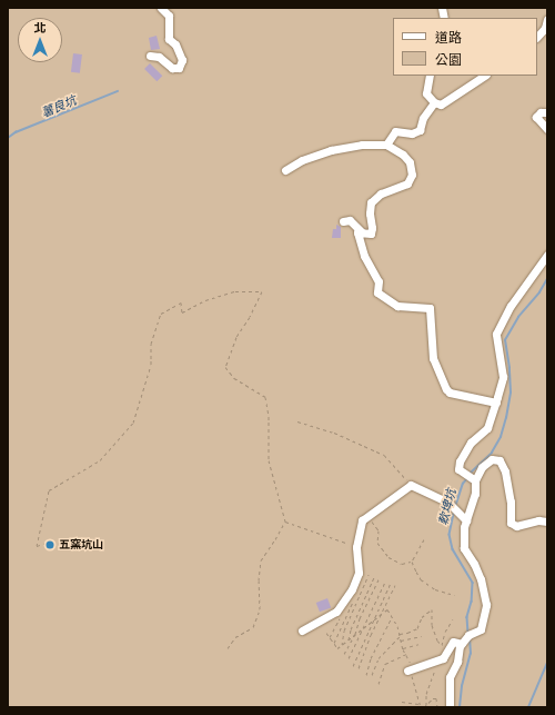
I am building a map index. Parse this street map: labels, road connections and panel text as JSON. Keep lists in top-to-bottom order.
{
  "water": ["薯良坑", "軟埤坑"],
  "places": ["五窯坑山"],
  "legend": ["道路", "公園"],
  "north": "top"
}
